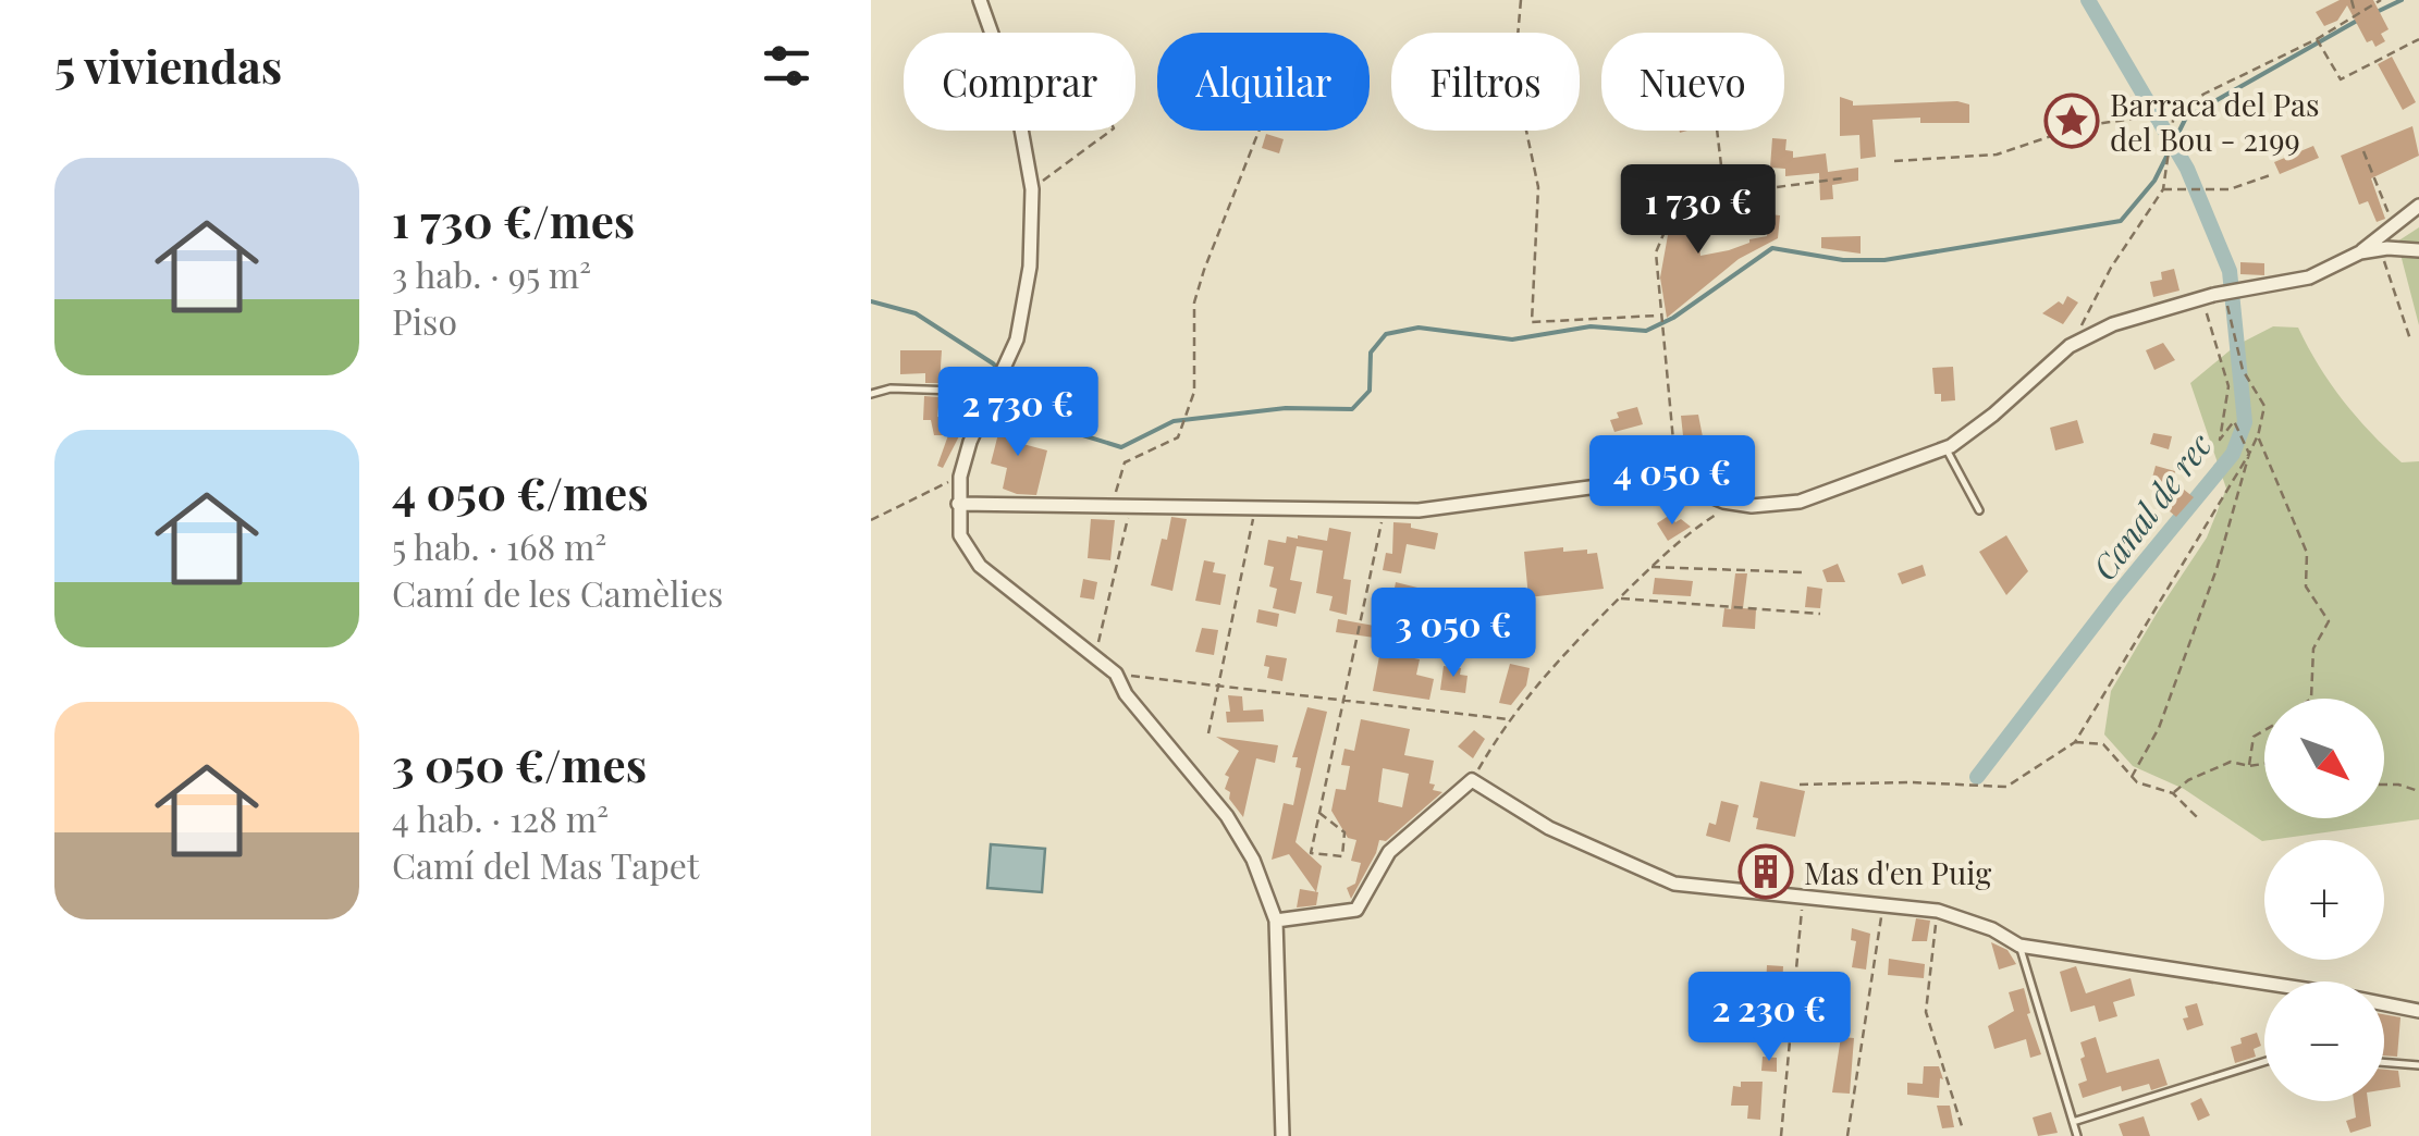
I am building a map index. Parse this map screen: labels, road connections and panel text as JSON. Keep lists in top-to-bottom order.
{
  "water": ["Canal de rec"],
  "places": {
    "place": ["Barraca del Pas del Bou - 2199"],
    "building": ["Mas d'en Puig"]
  },
  "north": "bottom right",
  "page": {
    "heading": "5 viviendas",
    "chip": [
      "Comprar",
      "Alquilar",
      "Filtros",
      "Nuevo"
    ],
    "list": [
      {
        "name": "1 730 €/mes",
        "note": "3 hab. · 95 m² · Piso"
      },
      {
        "name": "4 050 €/mes",
        "note": "5 hab. · 168 m² · Camí de les Camèlies"
      },
      {
        "name": "3 050 €/mes",
        "note": "4 hab. · 128 m² · Camí del Mas Tapet"
      }
    ],
    "price": [
      "1 730 €",
      "2 730 €",
      "4 050 €",
      "3 050 €",
      "2 230 €"
    ],
    "map_buttons": ["+", "−"]
  }
}
